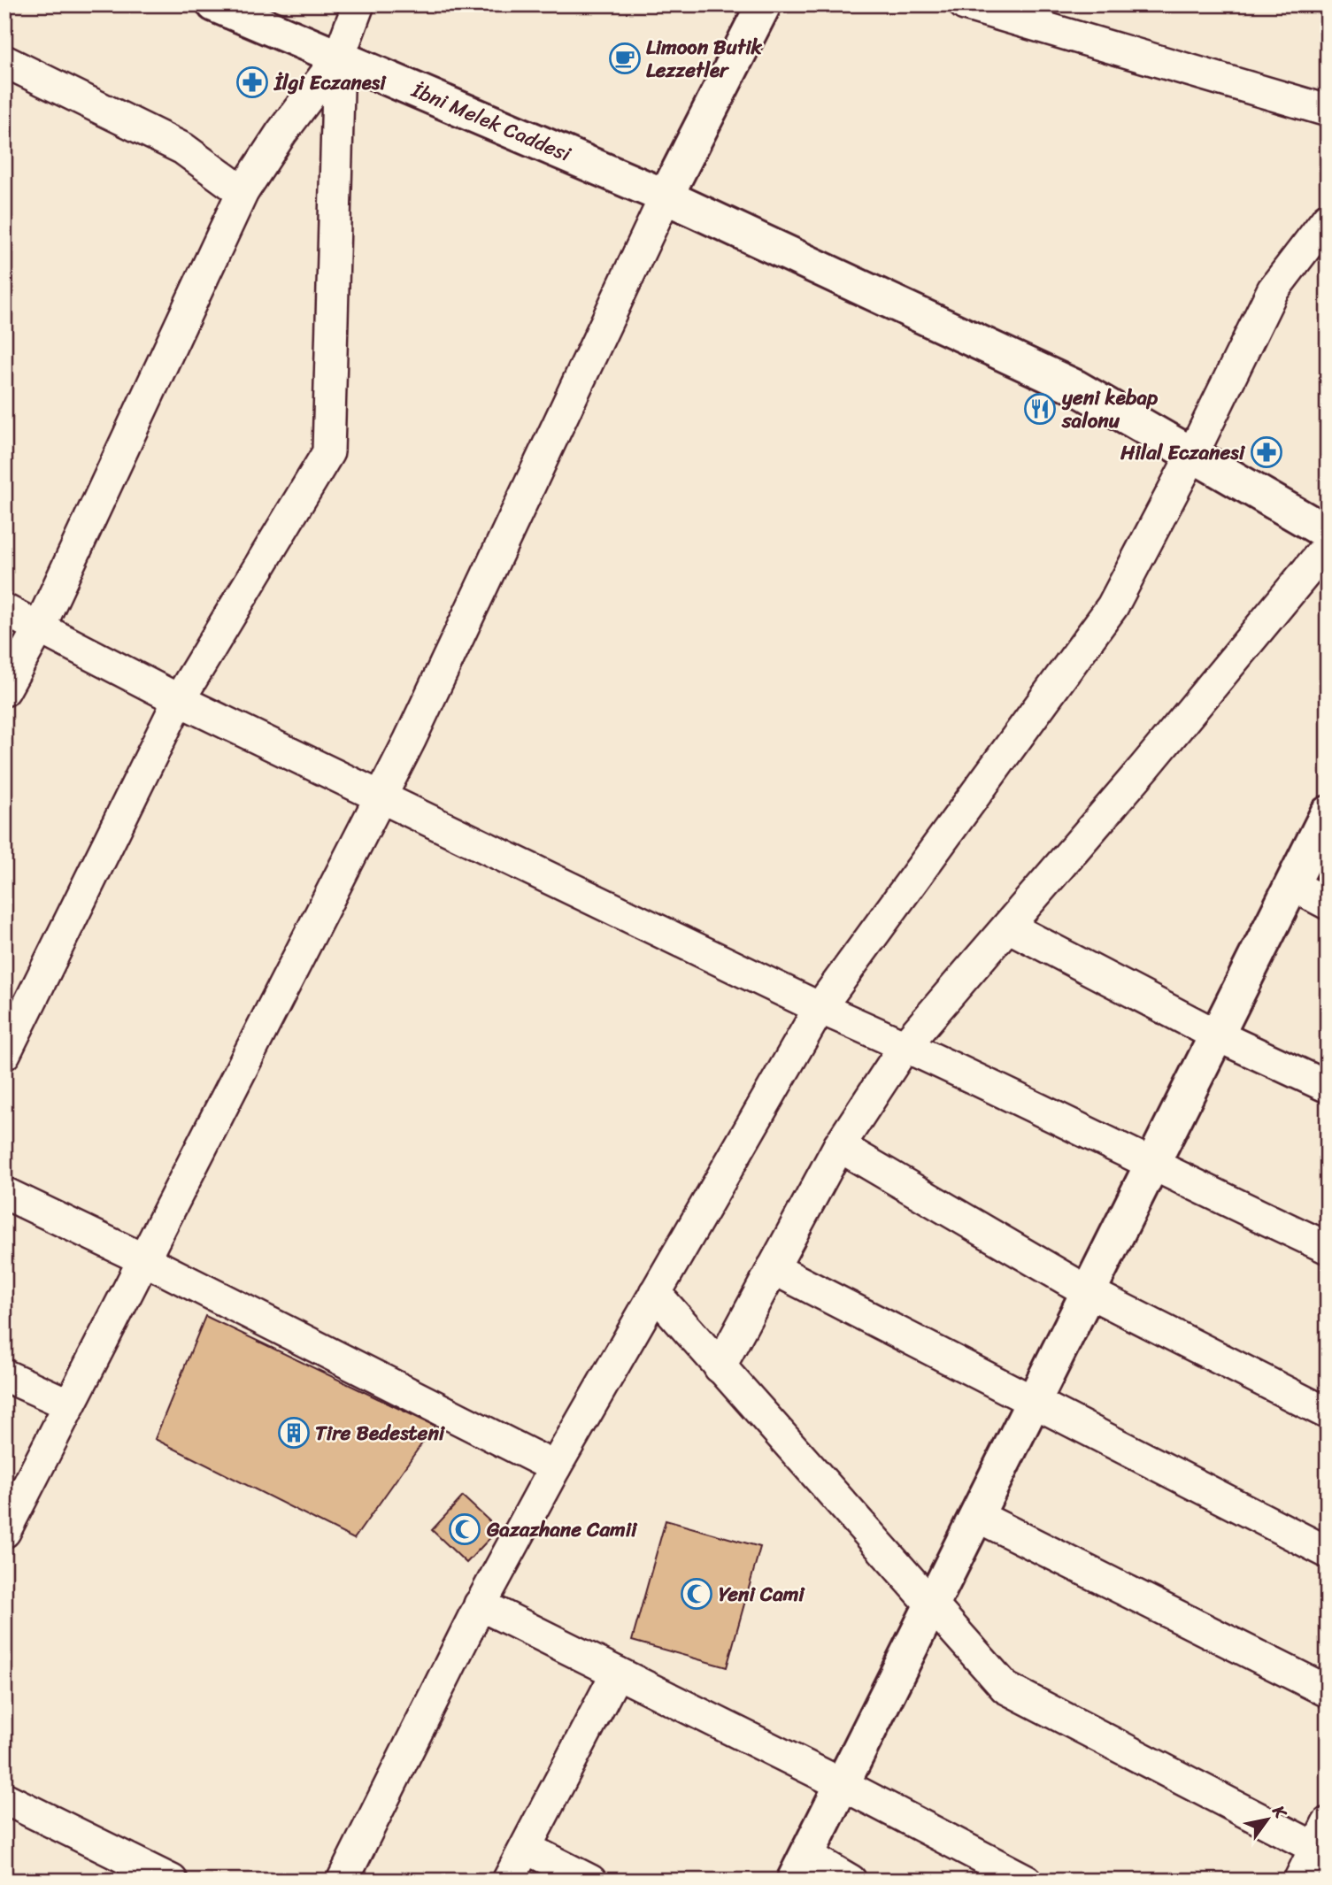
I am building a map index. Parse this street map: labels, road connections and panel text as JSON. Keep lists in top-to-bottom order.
{
  "streets": {
    "street": ["İbni Melek Caddesi"]
  },
  "places": {
    "cafe": ["Limoon Butik Lezzetler"],
    "pharmacy": ["İlgi Eczanesi", "Hilal Eczanesi"],
    "restaurant": ["yeni kebap salonu"],
    "building": ["Tire Bedesteni"],
    "mosque": ["Gazazhane Camii", "Yeni Cami"]
  },
  "north": "top right"
}
